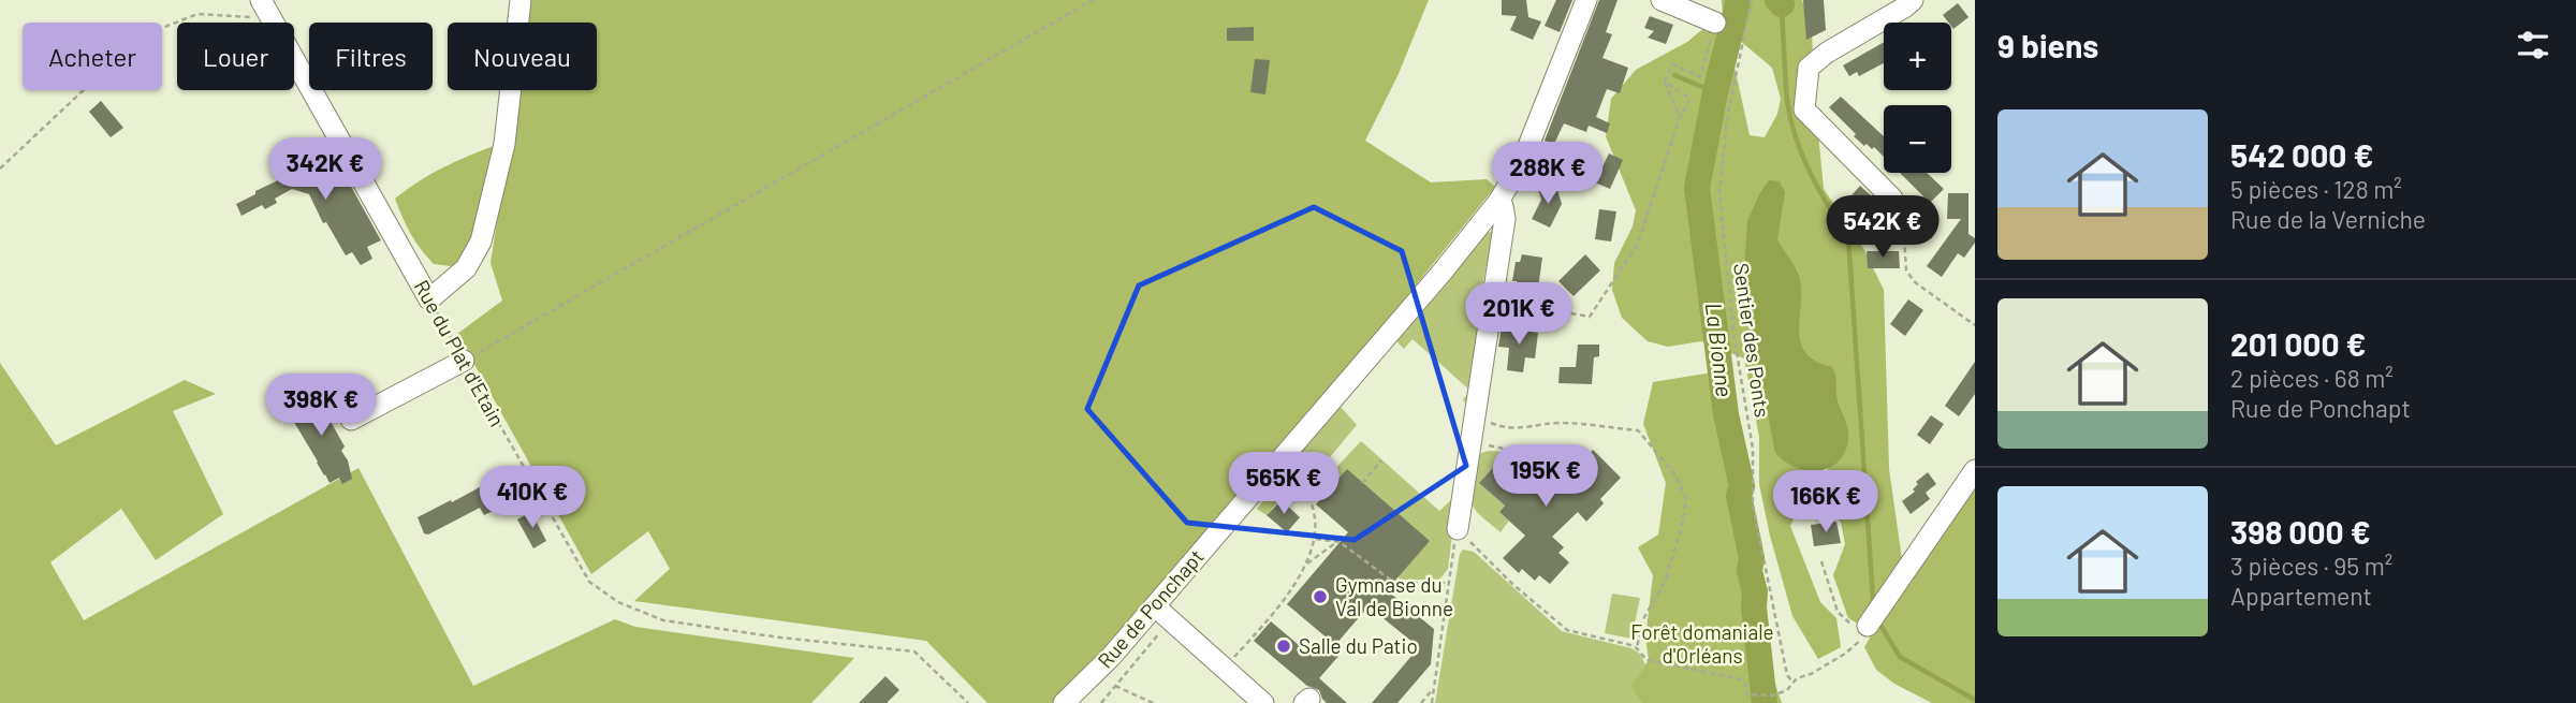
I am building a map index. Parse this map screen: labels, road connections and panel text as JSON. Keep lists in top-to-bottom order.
{
  "streets": {
    "street": ["Rue du Plat d'Etain", "Rue de Ponchapt"],
    "path": ["Sentier des Ponts"]
  },
  "water": ["La Bionne"],
  "parks": ["Forêt domaniale d'Orléans"],
  "places": ["Gymnase du Val de Bionne", "Salle du Patio"],
  "page": {
    "heading": "9 biens",
    "map_buttons": ["+", "−"],
    "chip": [
      "Acheter",
      "Louer",
      "Filtres",
      "Nouveau"
    ],
    "list": [
      {
        "name": "542 000 €",
        "note": "5 pièces · 128 m² · Rue de la Verniche"
      },
      {
        "name": "201 000 €",
        "note": "2 pièces · 68 m² · Rue de Ponchapt"
      },
      {
        "name": "398 000 €",
        "note": "3 pièces · 95 m² · Appartement"
      }
    ],
    "price": [
      "342K €",
      "288K €",
      "542K €",
      "201K €",
      "398K €",
      "195K €",
      "565K €",
      "410K €",
      "166K €"
    ]
  }
}
